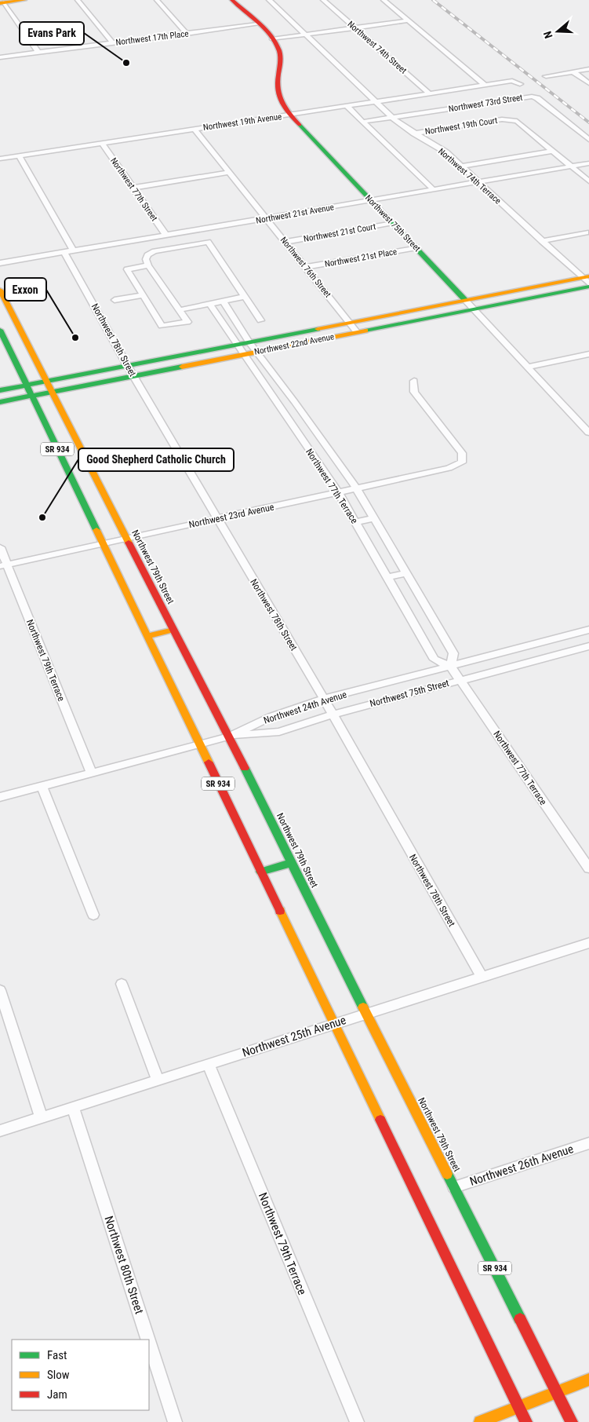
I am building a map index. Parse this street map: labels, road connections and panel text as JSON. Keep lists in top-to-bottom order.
{
  "streets": {
    "main road": [
      "Northwest 75th Street",
      "Northwest 22nd Avenue",
      "SR 934",
      "Northwest 79th Street"
    ],
    "street": [
      "Northwest 17th Place",
      "Northwest 74th Street",
      "Northwest 73rd Street",
      "Northwest 19th Avenue",
      "Northwest 19th Court",
      "Northwest 74th Terrace",
      "Northwest 77th Street",
      "Northwest 21st Avenue",
      "Northwest 21st Court",
      "Northwest 21st Place",
      "Northwest 76th Street",
      "Northwest 78th Street",
      "Northwest 77th Terrace",
      "Northwest 23rd Avenue",
      "Northwest 79th Terrace",
      "Northwest 24th Avenue",
      "Northwest 25th Avenue",
      "Northwest 26th Avenue",
      "Northwest 80th Street"
    ]
  },
  "crossings": [
    ["Northwest 17th Place", "Northwest 75th Street"],
    ["Northwest 74th Street", "Northwest 19th Avenue"],
    ["Northwest 73rd Street", "Northwest 19th Avenue"],
    ["Northwest 73rd Street", "Northwest 74th Terrace"],
    ["Northwest 19th Avenue", "Northwest 74th Terrace"],
    ["Northwest 19th Avenue", "Northwest 77th Street"],
    ["Northwest 19th Avenue", "Northwest 75th Street"],
    ["Northwest 19th Avenue", "Northwest 76th Street"],
    ["Northwest 19th Court", "Northwest 74th Terrace"],
    ["Northwest 74th Terrace", "Northwest 21st Avenue"],
    ["Northwest 74th Terrace", "Northwest 22nd Avenue"],
    ["Northwest 77th Street", "Northwest 21st Avenue"],
    ["Northwest 21st Avenue", "Northwest 75th Street"],
    ["Northwest 21st Avenue", "Northwest 76th Street"],
    ["Northwest 21st Avenue", "Northwest 78th Street"],
    ["Northwest 75th Street", "Northwest 21st Court"],
    ["Northwest 75th Street", "Northwest 21st Place"],
    ["Northwest 75th Street", "Northwest 78th Street"],
    ["Northwest 75th Street", "Northwest 22nd Avenue"],
    ["Northwest 75th Street", "Northwest 77th Terrace"],
    ["Northwest 75th Street", "Northwest 79th Street"],
    ["Northwest 75th Street", "Northwest 24th Avenue"],
    ["Northwest 21st Court", "Northwest 76th Street"],
    ["Northwest 21st Place", "Northwest 76th Street"],
    ["Northwest 76th Street", "Northwest 22nd Avenue"],
    ["Northwest 78th Street", "Northwest 22nd Avenue"],
    ["Northwest 78th Street", "Northwest 23rd Avenue"],
    ["Northwest 78th Street", "Northwest 24th Avenue"],
    ["Northwest 78th Street", "Northwest 25th Avenue"],
    ["Northwest 22nd Avenue", "SR 934"],
    ["Northwest 22nd Avenue", "Northwest 77th Terrace"],
    ["Northwest 22nd Avenue", "Northwest 79th Street"],
    ["SR 934", "Northwest 23rd Avenue"],
    ["SR 934", "Northwest 24th Avenue"],
    ["SR 934", "Northwest 25th Avenue"],
    ["Northwest 77th Terrace", "Northwest 23rd Avenue"],
    ["Northwest 77th Terrace", "Northwest 24th Avenue"],
    ["Northwest 23rd Avenue", "Northwest 79th Street"],
    ["Northwest 23rd Avenue", "Northwest 79th Terrace"],
    ["Northwest 79th Street", "Northwest 24th Avenue"],
    ["Northwest 79th Street", "Northwest 25th Avenue"],
    ["Northwest 79th Street", "Northwest 26th Avenue"],
    ["Northwest 79th Terrace", "Northwest 24th Avenue"],
    ["Northwest 79th Terrace", "Northwest 25th Avenue"],
    ["Northwest 25th Avenue", "Northwest 80th Street"]
  ],
  "places": ["Evans Park", "Exxon", "Good Shepherd Catholic Church"],
  "legend": ["Fast", "Slow", "Jam"],
  "north": "left"
}
